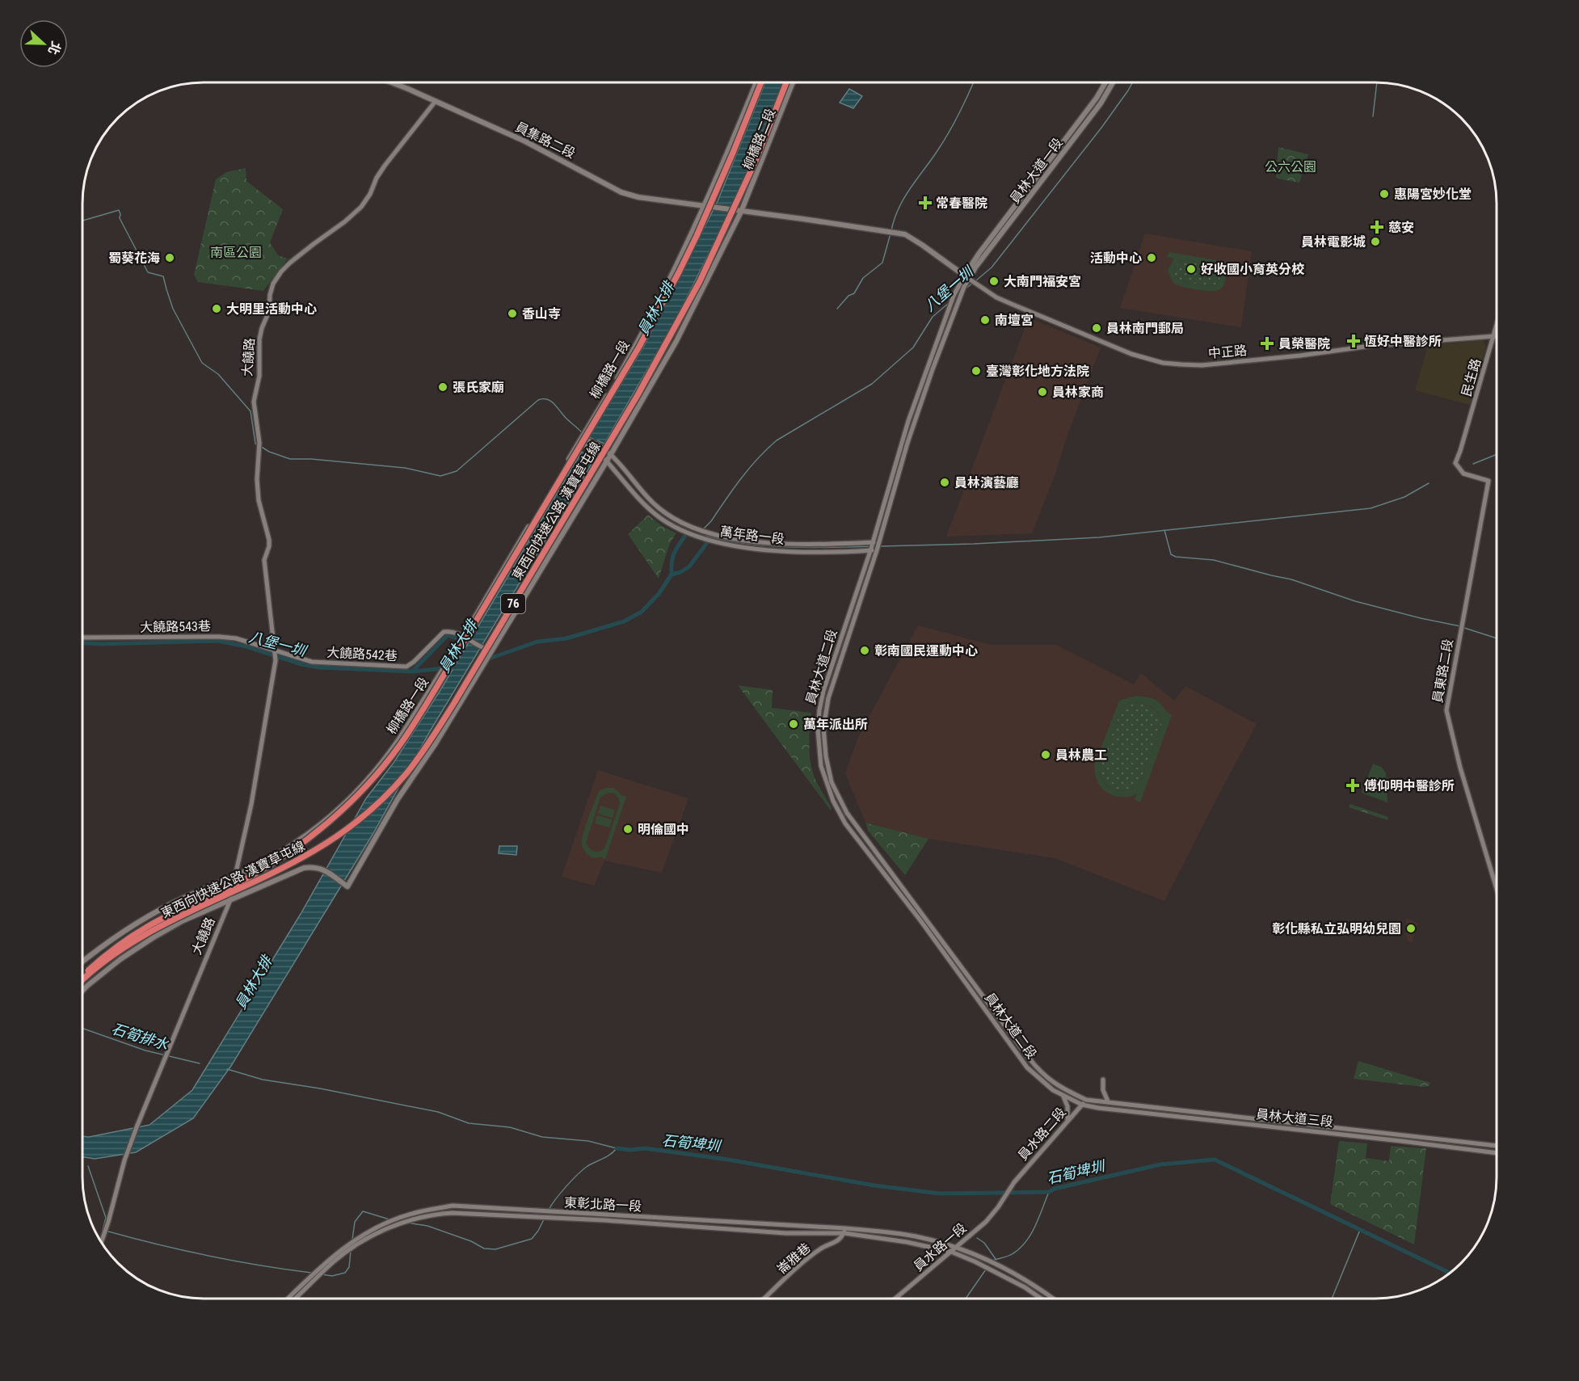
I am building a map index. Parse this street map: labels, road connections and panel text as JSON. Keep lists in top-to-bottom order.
{
  "streets": {
    "highway": ["東西向快速公路 漢寶草屯線", "76"],
    "main road": [
      "柳橋路二段",
      "員集路二段",
      "員林大道一段",
      "柳橋路一段"
    ],
    "street": [
      "中正路",
      "大饒路",
      "民生路",
      "萬年路一段",
      "大饒路543巷",
      "大饒路542巷",
      "員林大道二段",
      "員東路二段",
      "員林大道三段",
      "員水路二段",
      "東彰北路一段",
      "員水路一段",
      "崙雅巷"
    ]
  },
  "crossings": [
    ["柳橋路二段", "員集路二段"],
    ["柳橋路二段", "柳橋路一段"],
    ["員集路二段", "大饒路"],
    ["員集路二段", "柳橋路一段"],
    ["員林大道一段", "中正路"],
    ["員林大道一段", "員林大道二段"],
    ["中正路", "民生路"],
    ["中正路", "員林大道二段"],
    ["大饒路", "柳橋路一段"],
    ["大饒路", "大饒路543巷"],
    ["大饒路", "大饒路542巷"],
    ["柳橋路一段", "萬年路一段"],
    ["柳橋路一段", "大饒路542巷"],
    ["民生路", "員東路二段"],
    ["萬年路一段", "員林大道二段"],
    ["大饒路543巷", "大饒路542巷"],
    ["員林大道二段", "員林大道三段"],
    ["員林大道二段", "員水路二段"],
    ["員林大道三段", "員水路二段"],
    ["員水路二段", "員水路一段"],
    ["東彰北路一段", "員水路一段"],
    ["東彰北路一段", "崙雅巷"]
  ],
  "water": [
    "八堡一圳",
    "員林大排",
    "石筍排水",
    "石筍埤圳"
  ],
  "parks": ["公六公園", "南區公園"],
  "places": {
    "other": [
      "惠陽宮妙化堂",
      "員林電影城",
      "蜀葵花海",
      "活動中心",
      "好收國小育英分校",
      "大南門福安宮",
      "大明里活動中心",
      "香山寺",
      "南壇宮",
      "員林南門郵局",
      "臺灣彰化地方法院",
      "張氏家廟",
      "員林家商",
      "員林演藝廳",
      "彰南國民運動中心",
      "萬年派出所",
      "員林農工",
      "明倫國中",
      "彰化縣私立弘明幼兒園"
    ],
    "health": [
      "常春醫院",
      "慈安",
      "恆好中醫診所",
      "員榮醫院",
      "傅仰明中醫診所"
    ]
  },
  "north": "right"
}
